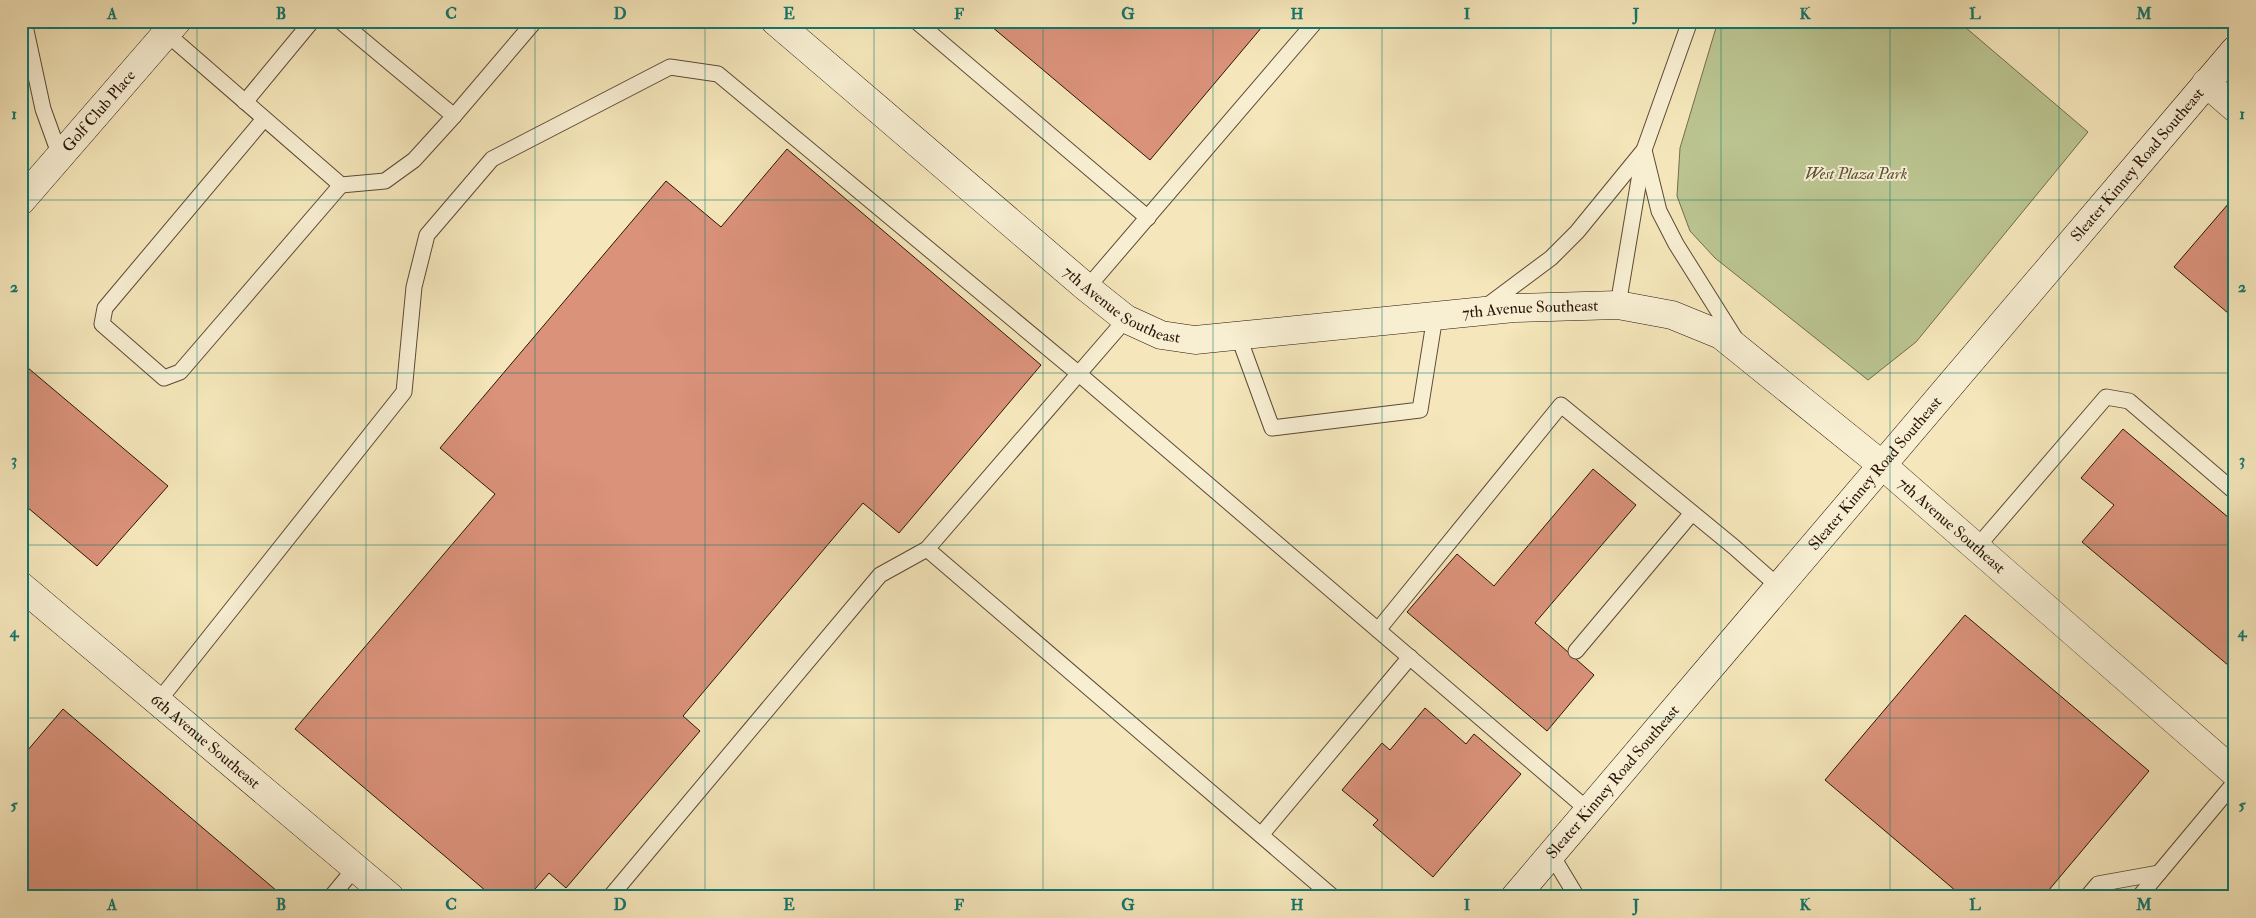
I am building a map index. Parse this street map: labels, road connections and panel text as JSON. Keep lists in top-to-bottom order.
{
  "streets": {
    "street": [
      "Golf Club Place",
      "Sleater Kinney Road Southeast",
      "7th Avenue Southeast",
      "6th Avenue Southeast"
    ]
  },
  "crossings": [
    ["Sleater Kinney Road Southeast", "7th Avenue Southeast"]
  ],
  "parks": ["West Plaza Park"],
  "grid": {
    "columns": [
      "A",
      "B",
      "C",
      "D",
      "E",
      "F",
      "G",
      "H",
      "I",
      "J",
      "K",
      "L",
      "M"
    ],
    "rows": [
      "1",
      "2",
      "3",
      "4",
      "5"
    ]
  }
}
